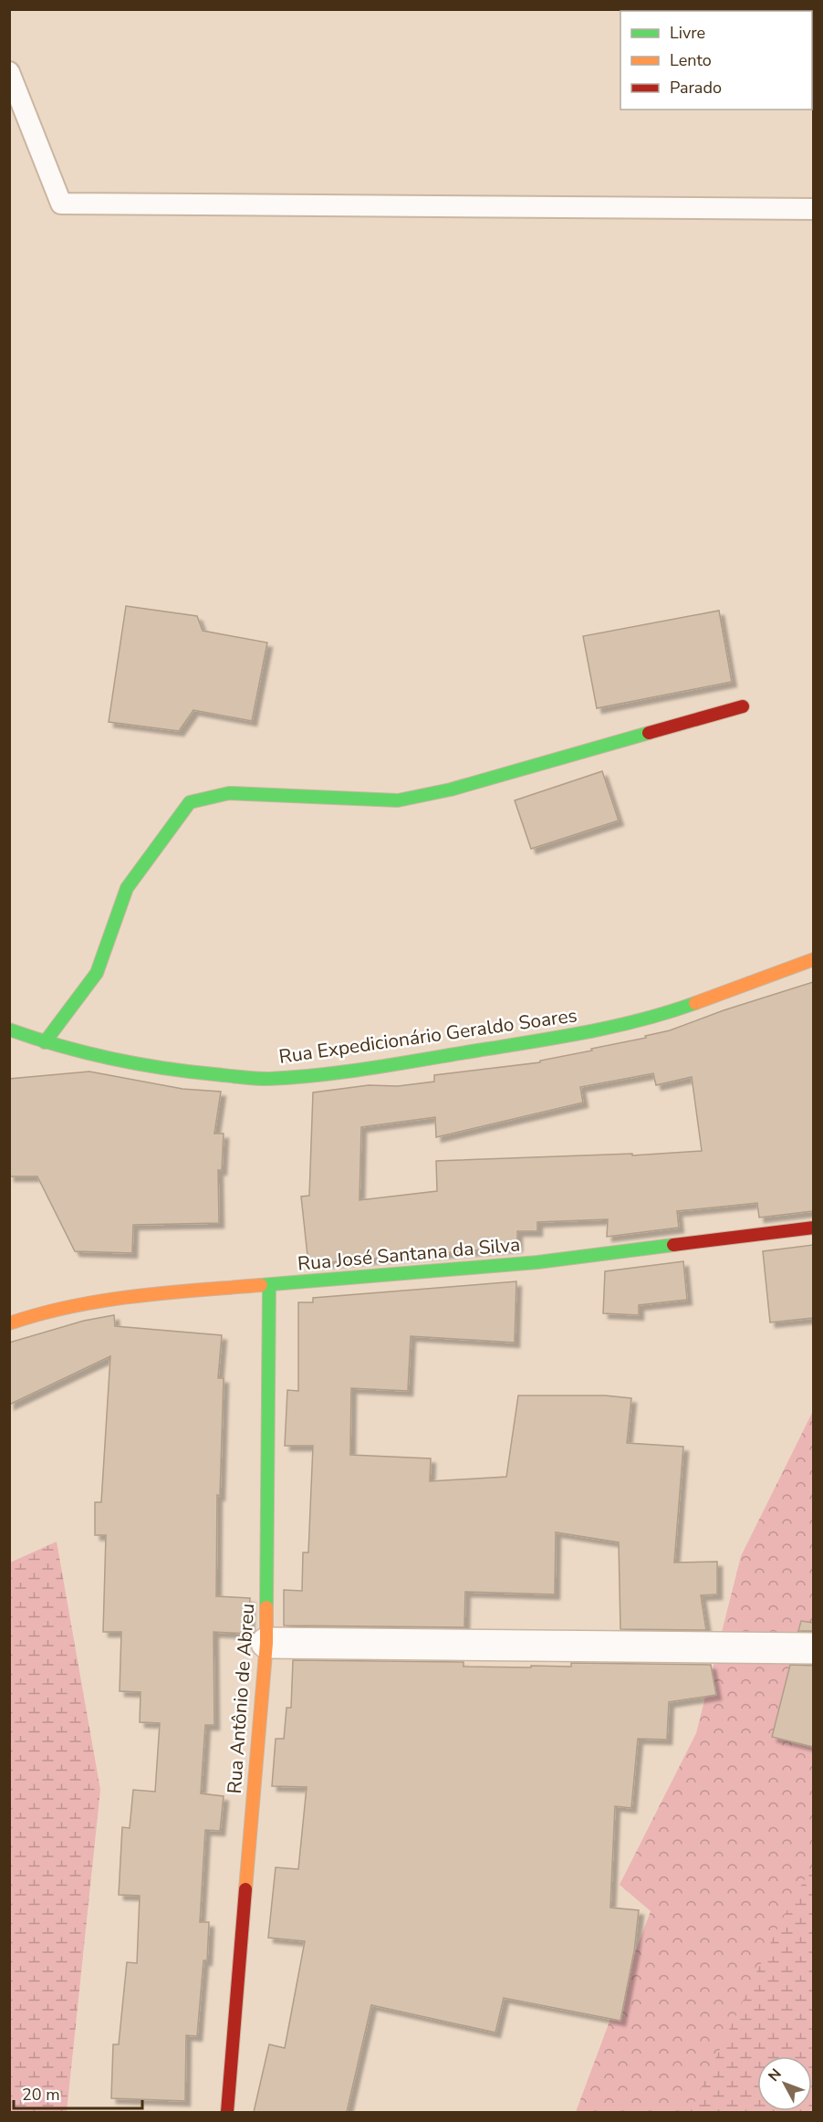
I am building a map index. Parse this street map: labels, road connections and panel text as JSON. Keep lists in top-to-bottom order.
{
  "streets": {
    "street": ["Rua Expedicionário Geraldo Soares", "Rua José Santana da Silva", "Rua Antônio de Abreu"]
  },
  "crossings": [
    ["Rua José Santana da Silva", "Rua Antônio de Abreu"]
  ],
  "legend": ["Livre", "Lento", "Parado"],
  "scale_bar": "20 m",
  "north": "top left"
}
